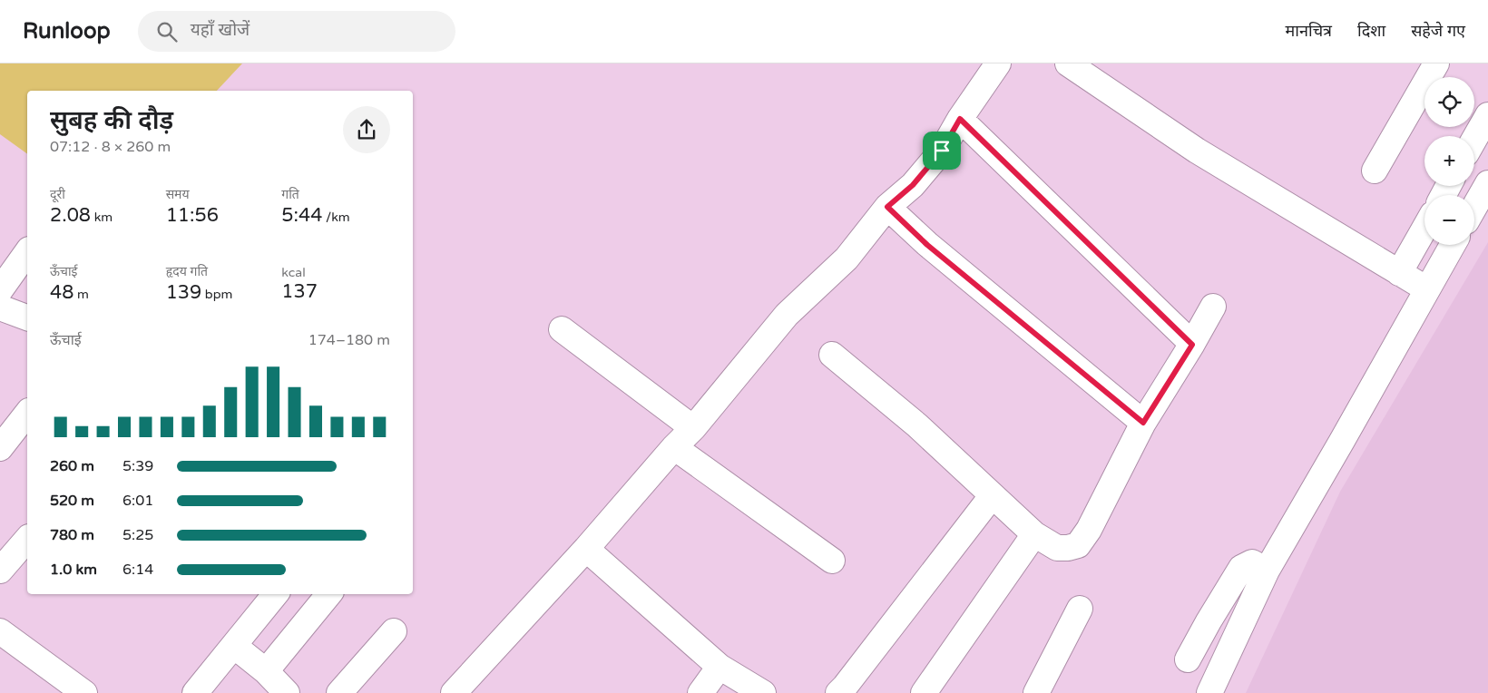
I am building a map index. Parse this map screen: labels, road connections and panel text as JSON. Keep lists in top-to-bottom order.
{
  "page": {
    "header": "Runloop",
    "search": "यहाँ खोजें",
    "nav": ["मानचित्र", "दिशा", "सहेजे गए"],
    "map_buttons": ["+", "−"],
    "heading": ["सुबह की दौड़", "07:12 · 8 × 260 m"],
    "stats": [
      ["दूरी", "2.08 km"],
      ["समय", "11:56"],
      ["गति", "5:44 /km"],
      ["ऊँचाई", "48 m"],
      ["हृदय गति", "139 bpm"],
      ["kcal", "137"]
    ],
    "chart": ["ऊँचाई", "174–180 m"],
    "list": [
      {
        "name": "260 m",
        "note": "5:39"
      },
      {
        "name": "520 m",
        "note": "6:01"
      },
      {
        "name": "780 m",
        "note": "5:25"
      },
      {
        "name": "1.0 km",
        "note": "6:14"
      }
    ]
  }
}
